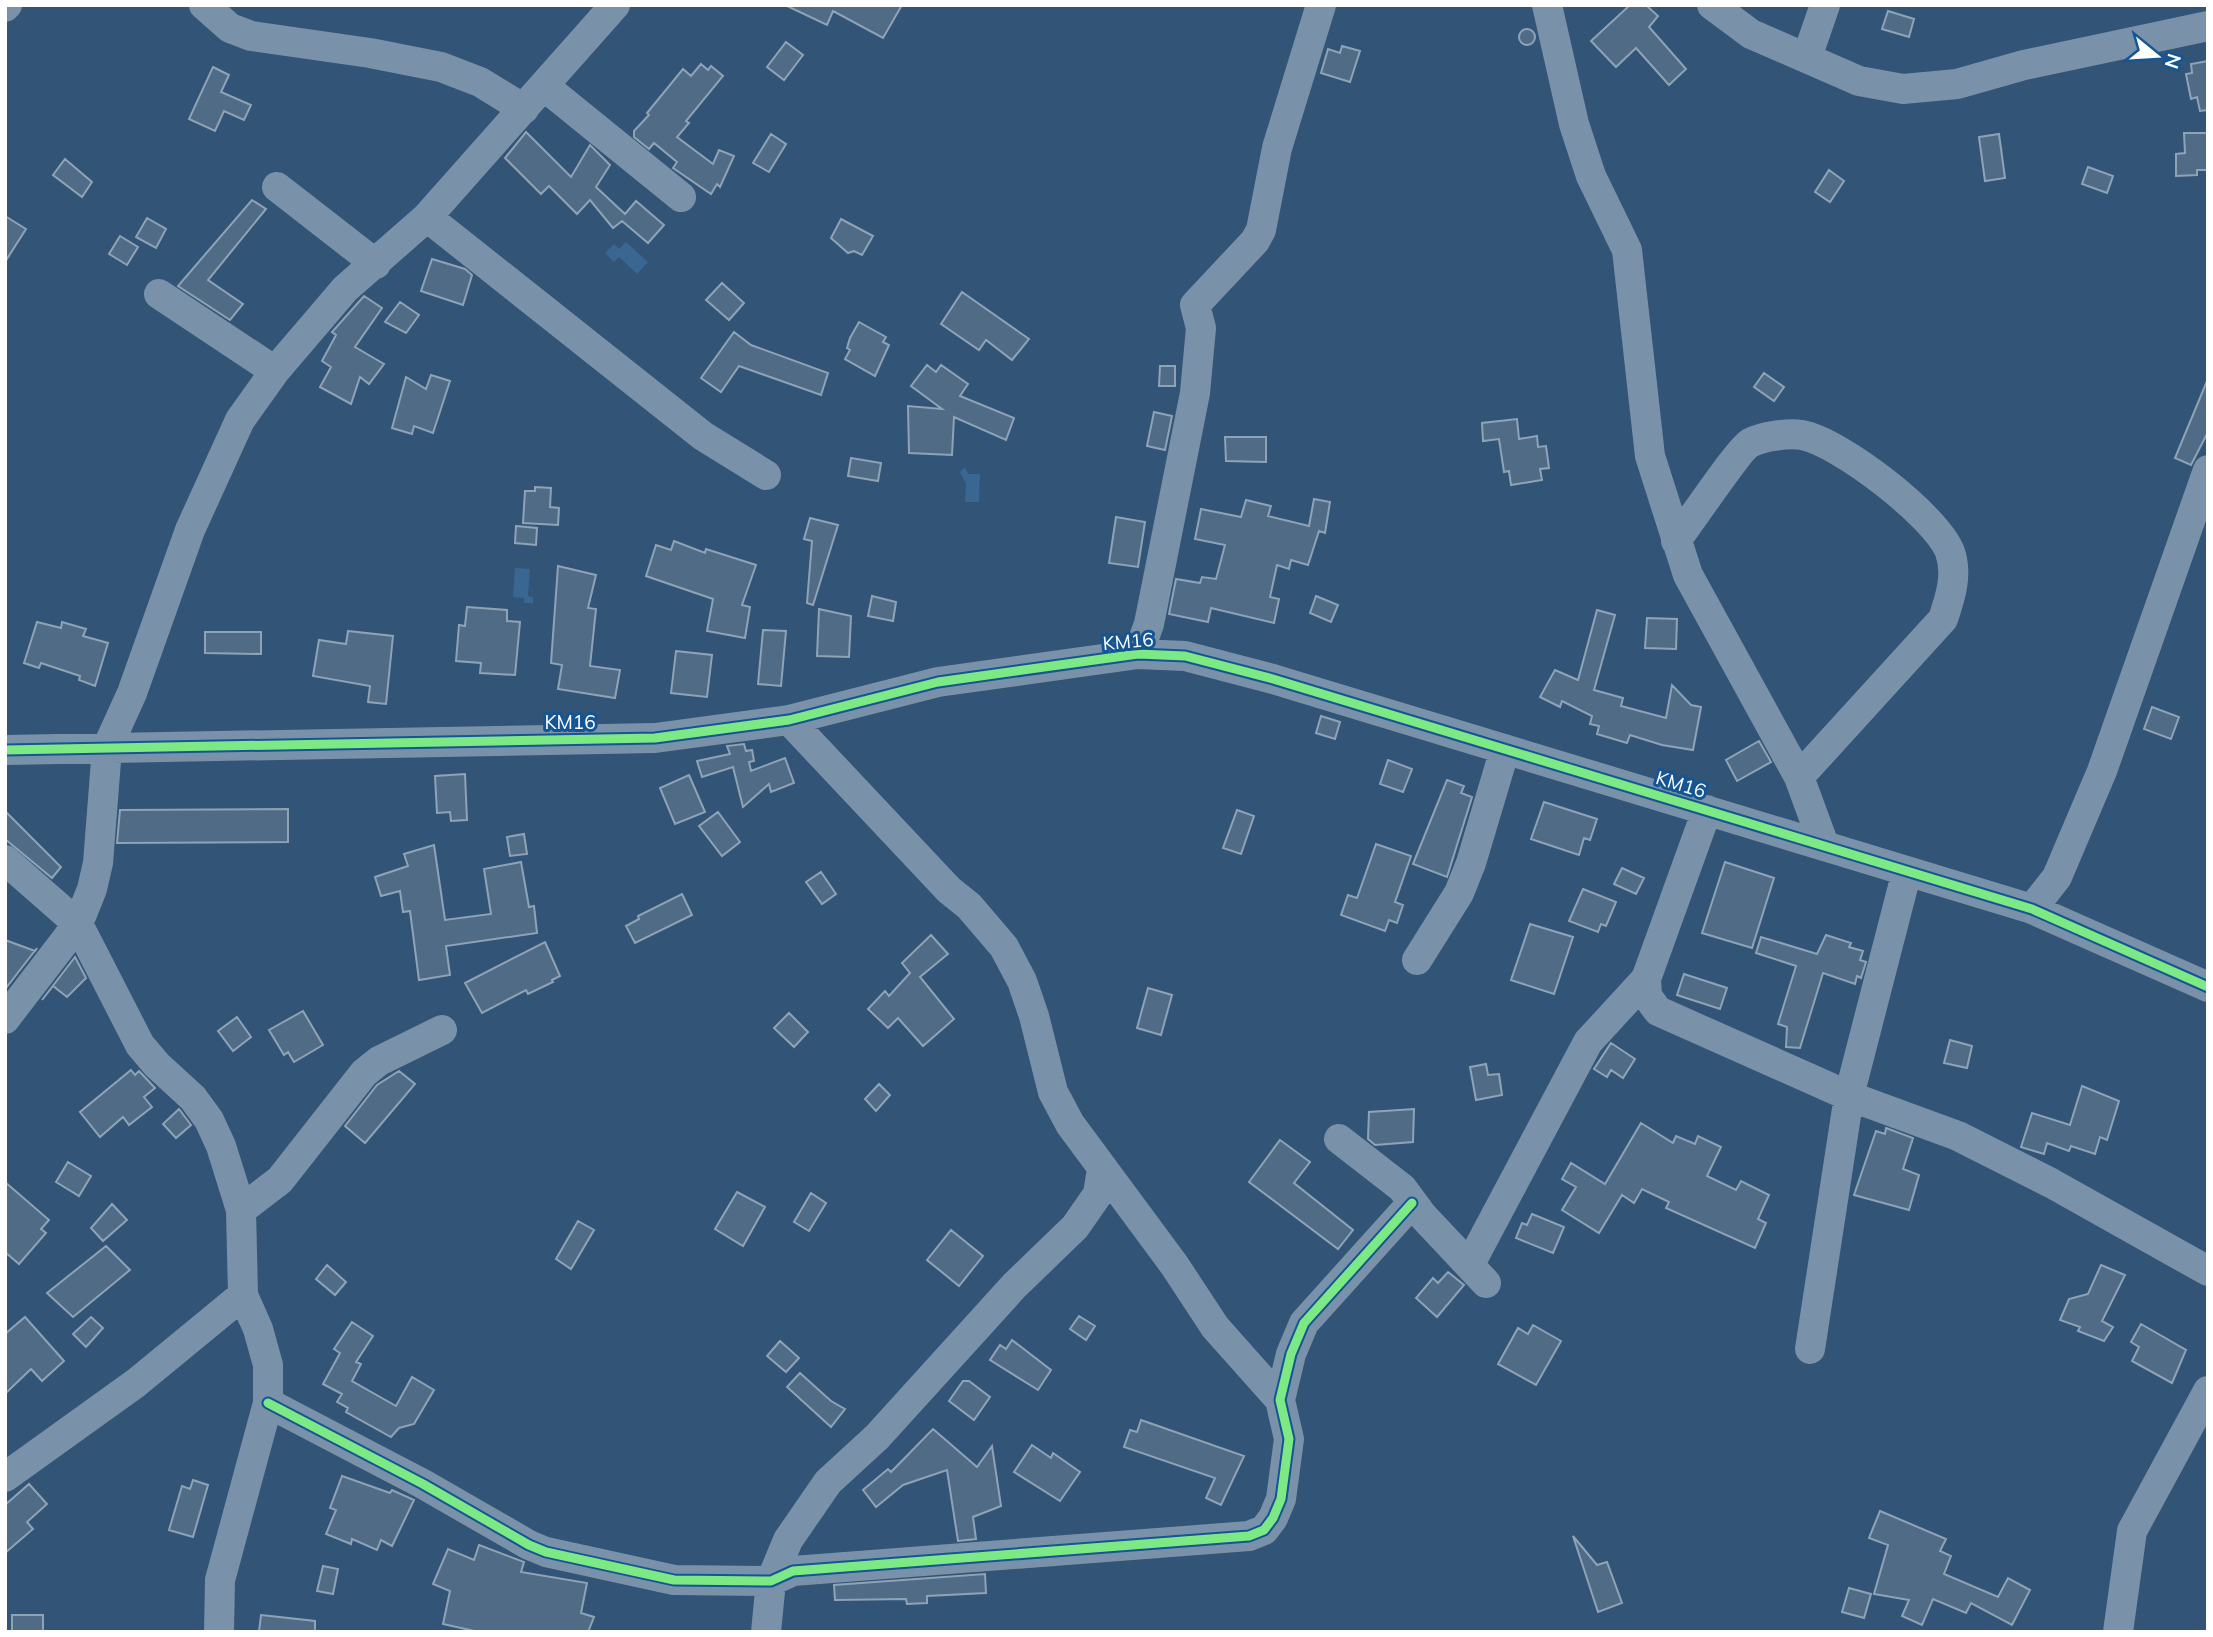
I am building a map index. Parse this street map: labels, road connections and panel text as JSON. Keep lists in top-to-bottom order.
{
  "streets": {
    "street": ["KM16"]
  },
  "north": "right"
}
